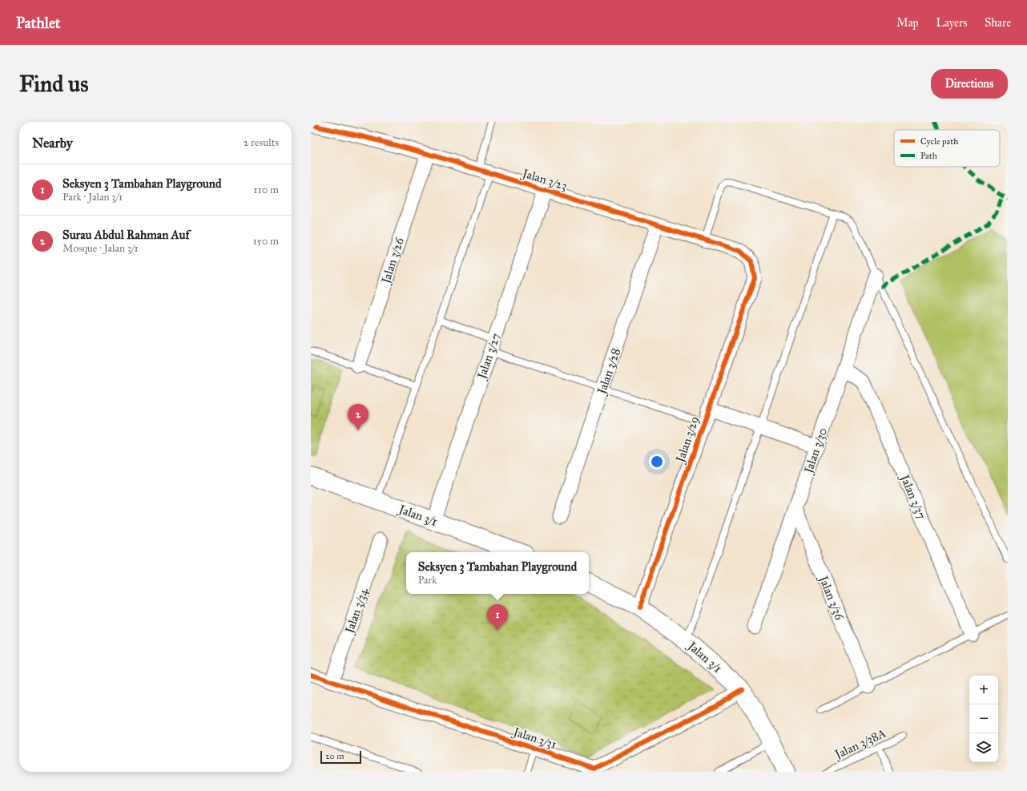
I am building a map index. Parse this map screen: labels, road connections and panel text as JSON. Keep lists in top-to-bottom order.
{
  "streets": {
    "street": [
      "Jalan 3/23",
      "Jalan 3/26",
      "Jalan 3/27",
      "Jalan 3/28",
      "Jalan 3/29",
      "Jalan 3/30",
      "Jalan 3/37",
      "Jalan 3/1",
      "Jalan 3/36",
      "Jalan 3/34",
      "Jalan 3/31"
    ],
    "lane": ["Jalan 3/38A"]
  },
  "crossings": [
    ["Jalan 3/23", "Jalan 3/26"],
    ["Jalan 3/23", "Jalan 3/27"],
    ["Jalan 3/23", "Jalan 3/28"],
    ["Jalan 3/23", "Jalan 3/29"],
    ["Jalan 3/27", "Jalan 3/1"],
    ["Jalan 3/29", "Jalan 3/1"],
    ["Jalan 3/30", "Jalan 3/37"],
    ["Jalan 3/30", "Jalan 3/36"],
    ["Jalan 3/1", "Jalan 3/31"],
    ["Jalan 3/34", "Jalan 3/31"]
  ],
  "legend": ["Cycle path", "Path"],
  "scale_bar": "20 m",
  "page": {
    "header": "Pathlet",
    "nav": ["Map", "Layers", "Share"],
    "buttons": "Directions",
    "title": "Find us",
    "heading": ["Nearby", "2 results"],
    "list": [
      {
        "mark": "1",
        "name": "Seksyen 3 Tambahan Playground",
        "note": "Park · Jalan 3/1",
        "value": "110 m"
      },
      {
        "mark": "2",
        "name": "Surau Abdul Rahman Auf",
        "note": "Mosque · Jalan 3/1",
        "value": "150 m"
      }
    ],
    "pins": ["2", "1"],
    "popup": ["Seksyen 3 Tambahan Playground", "Park"],
    "map_buttons": ["+", "−"],
    "scale": "20 m"
  }
}
